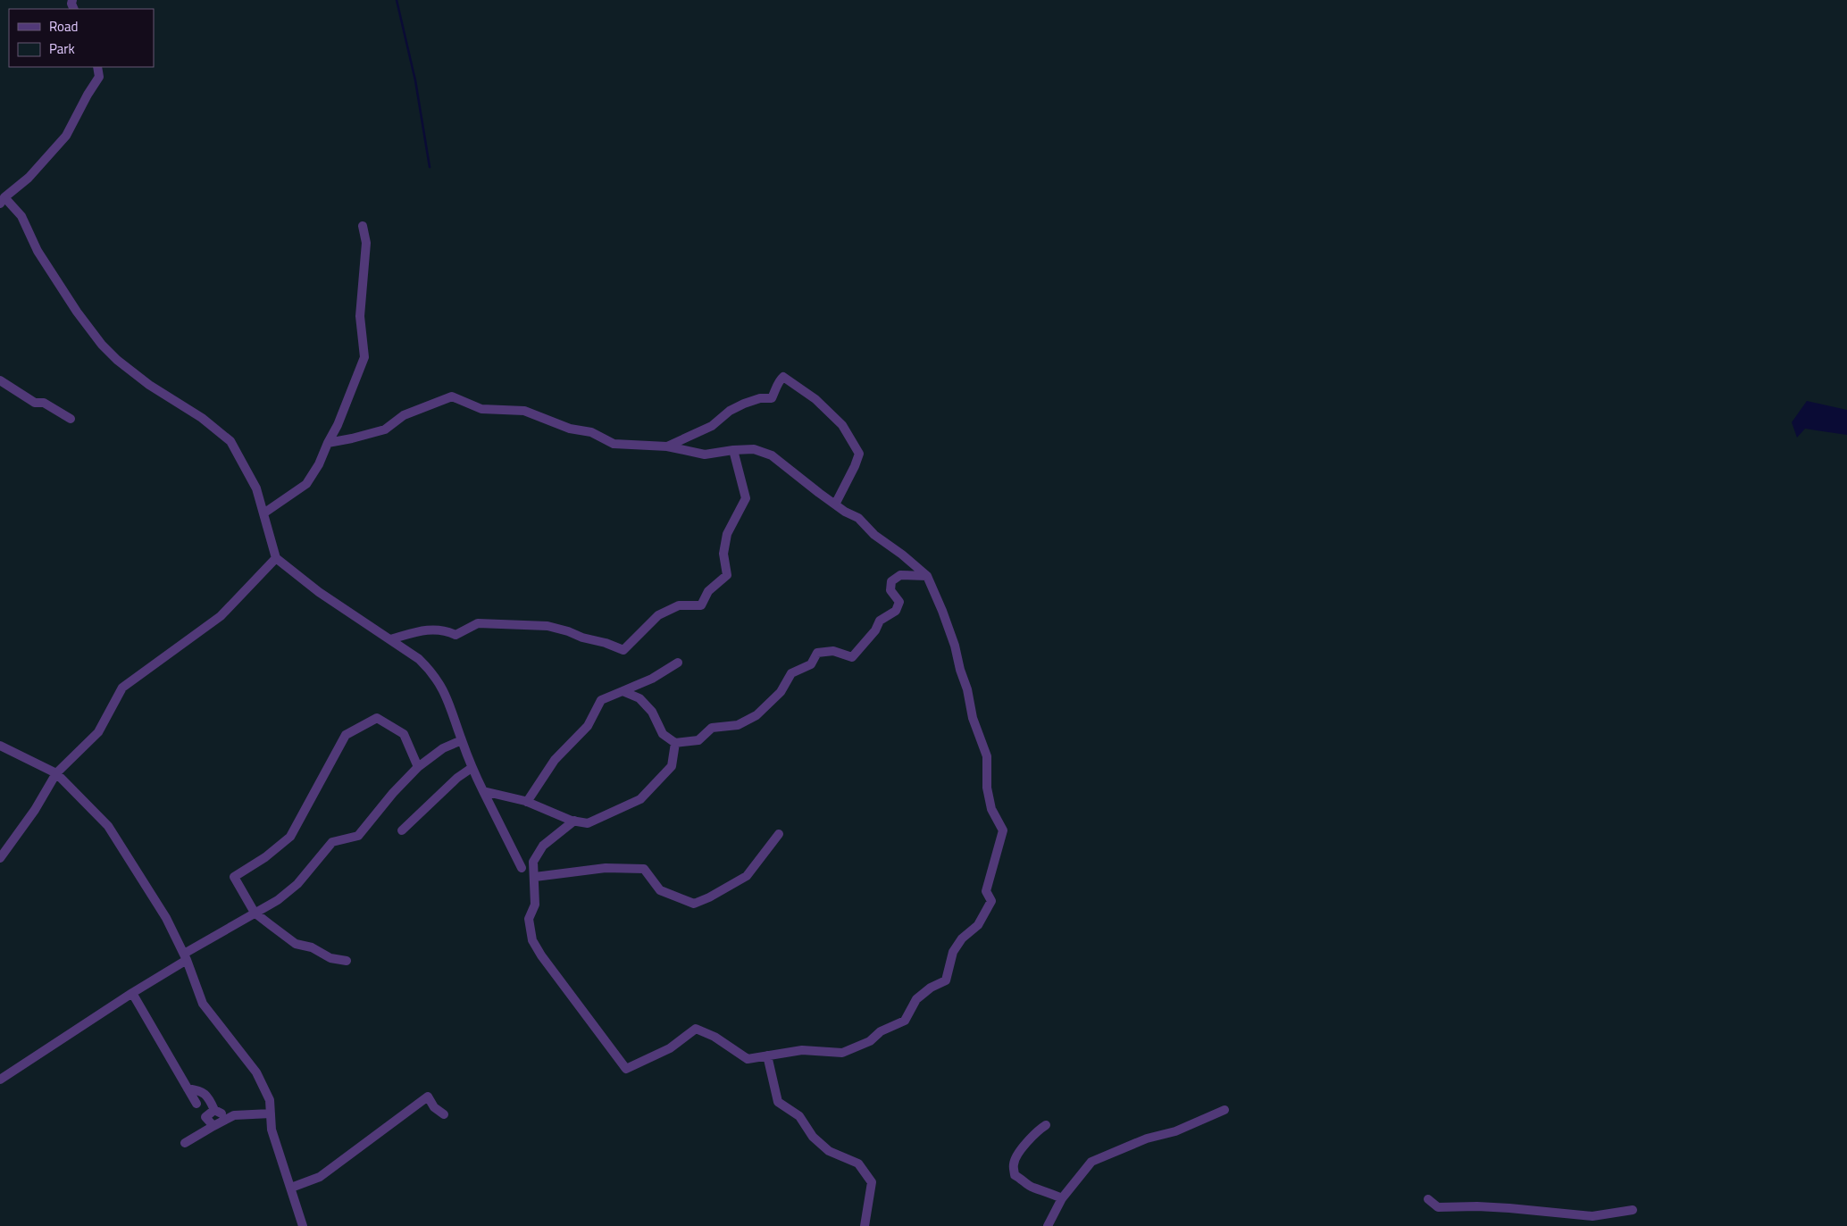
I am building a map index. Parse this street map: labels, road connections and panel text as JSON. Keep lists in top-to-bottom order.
{
  "legend": ["Road", "Park"]
}
